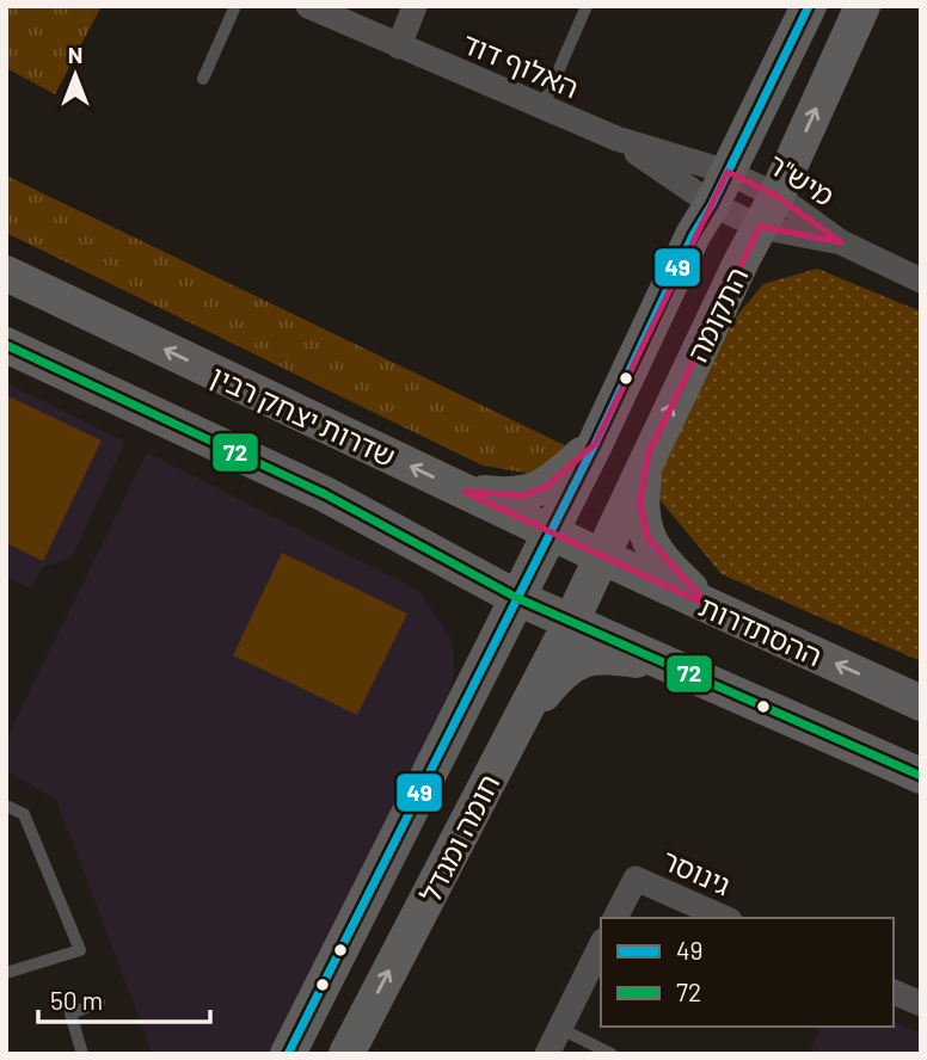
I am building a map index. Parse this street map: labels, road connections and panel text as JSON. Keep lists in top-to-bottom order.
{
  "streets": {
    "main road": [
      "התקומה",
      "שדרות יצחק רבין",
      "ההסתדרות",
      "חומה ומגדל"
    ],
    "street": ["האלוף דוד", "מיש\"ר", "גינוסר"]
  },
  "crossings": [
    ["האלוף דוד", "מיש\"ר"],
    ["האלוף דוד", "התקומה"],
    ["מיש\"ר", "התקומה"],
    ["התקומה", "שדרות יצחק רבין"],
    ["התקומה", "ההסתדרות"],
    ["התקומה", "חומה ומגדל"],
    ["שדרות יצחק רבין", "ההסתדרות"]
  ],
  "lines": ["transit line 49", "transit line 72"],
  "legend": ["49", "72"],
  "scale_bar": "50 m",
  "north": "top"
}
